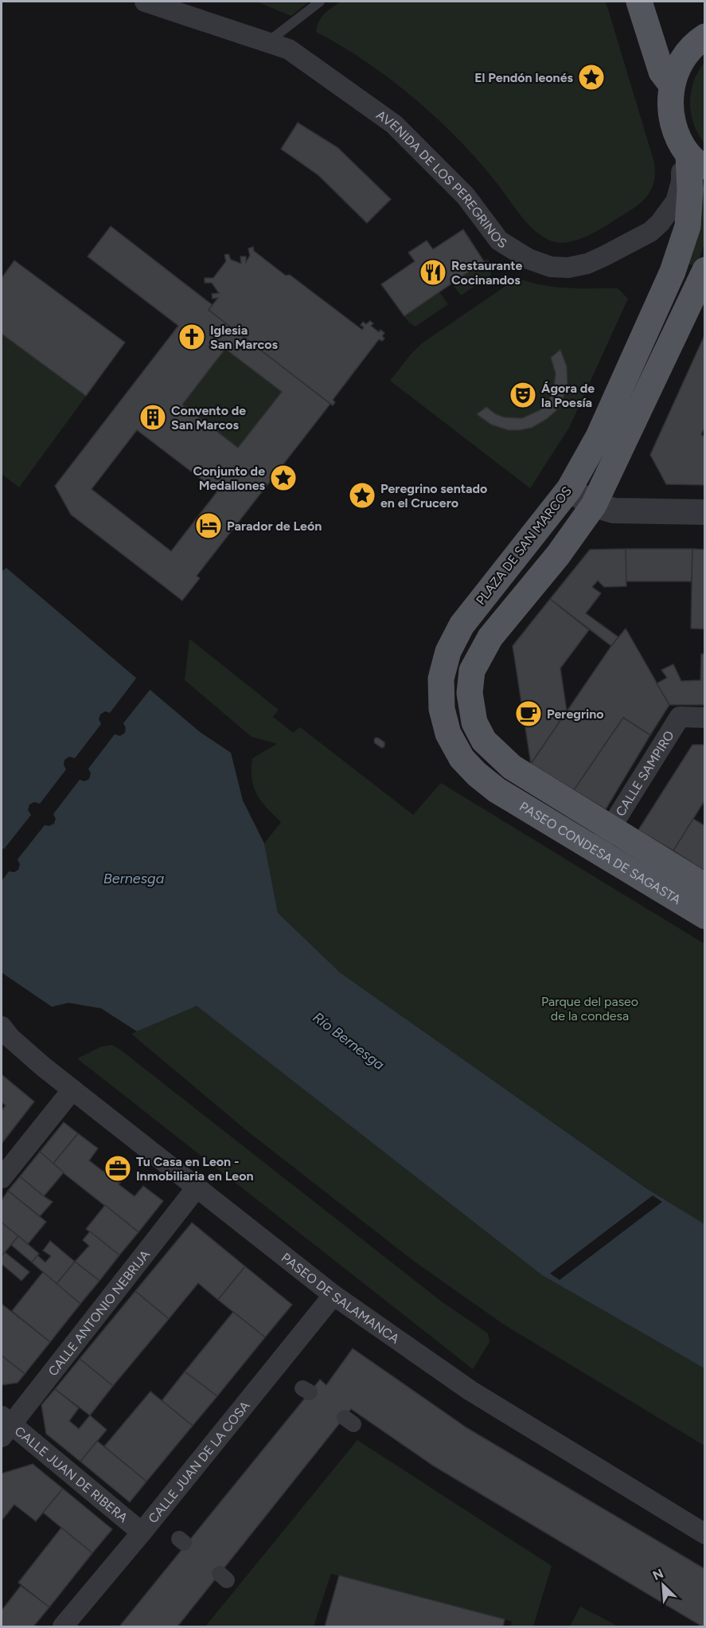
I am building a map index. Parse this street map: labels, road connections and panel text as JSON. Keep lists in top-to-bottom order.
{
  "streets": {
    "main road": ["PLAZA DE SAN MARCOS", "PASEO CONDESA DE SAGASTA"],
    "street": [
      "AVENIDA DE LOS PEREGRINOS",
      "CALLE SAMPIRO",
      "PASEO DE SALAMANCA",
      "CALLE ANTONIO NEBRIJA",
      "CALLE JUAN DE LA COSA",
      "CALLE JUAN DE RIBERA"
    ]
  },
  "crossings": [
    ["AVENIDA DE LOS PEREGRINOS", "PLAZA DE SAN MARCOS"],
    ["PLAZA DE SAN MARCOS", "PASEO CONDESA DE SAGASTA"],
    ["CALLE SAMPIRO", "PASEO CONDESA DE SAGASTA"],
    ["PASEO DE SALAMANCA", "CALLE ANTONIO NEBRIJA"],
    ["PASEO DE SALAMANCA", "CALLE JUAN DE LA COSA"],
    ["CALLE ANTONIO NEBRIJA", "CALLE JUAN DE RIBERA"],
    ["CALLE JUAN DE LA COSA", "CALLE JUAN DE RIBERA"]
  ],
  "water": ["Bernesga", "Río Bernesga"],
  "parks": ["Parque del paseo de la condesa"],
  "places": {
    "place": ["El Pendón leonés", "Conjunto de Medallones", "Peregrino sentado en el Crucero"],
    "restaurant": ["Restaurante Cocinandos"],
    "church": ["Iglesia San Marcos"],
    "theatre": ["Ágora de la Poesía"],
    "building": ["Convento de San Marcos"],
    "hotel": ["Parador de León"],
    "cafe": ["Peregrino"],
    "office": ["Tu Casa en Leon - Inmobiliaria en Leon"]
  },
  "north": "top left"
}
